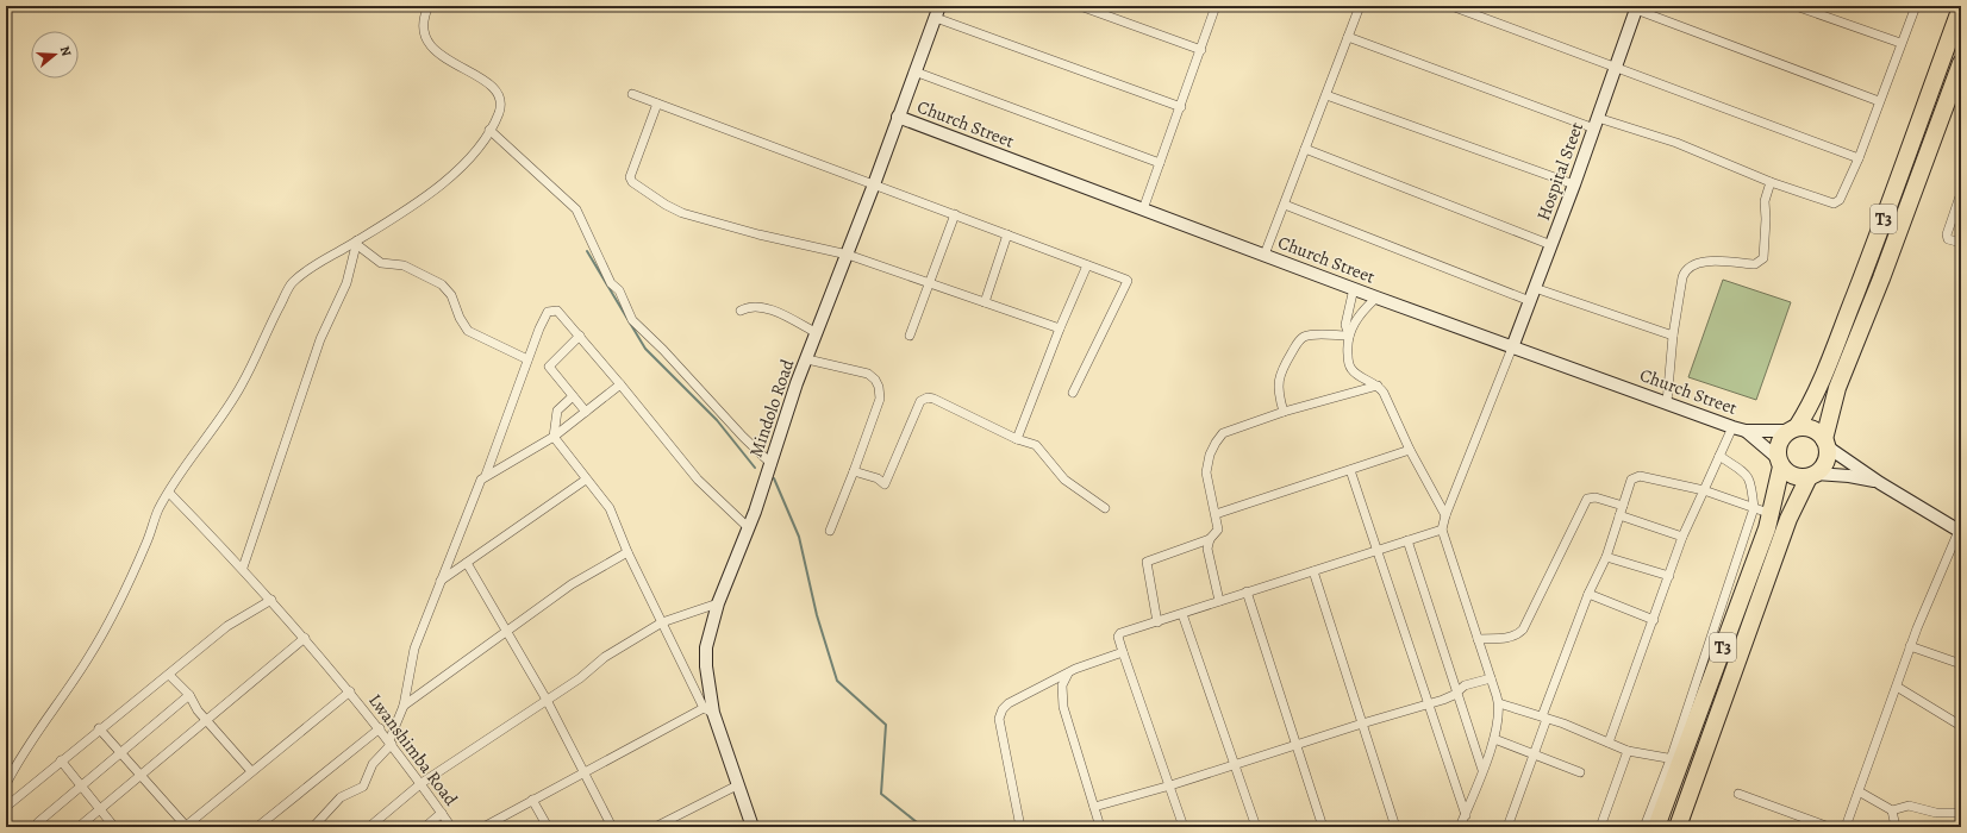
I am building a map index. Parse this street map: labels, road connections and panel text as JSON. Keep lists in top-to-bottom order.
{
  "streets": {
    "highway": ["T3"],
    "street": [
      "Church Street",
      "Hospital Steet",
      "Mindolo Road",
      "Lwanshimba Road"
    ]
  },
  "crossings": [
    ["Church Street", "Hospital Steet"],
    ["Church Street", "Mindolo Road"]
  ],
  "north": "right"
}
